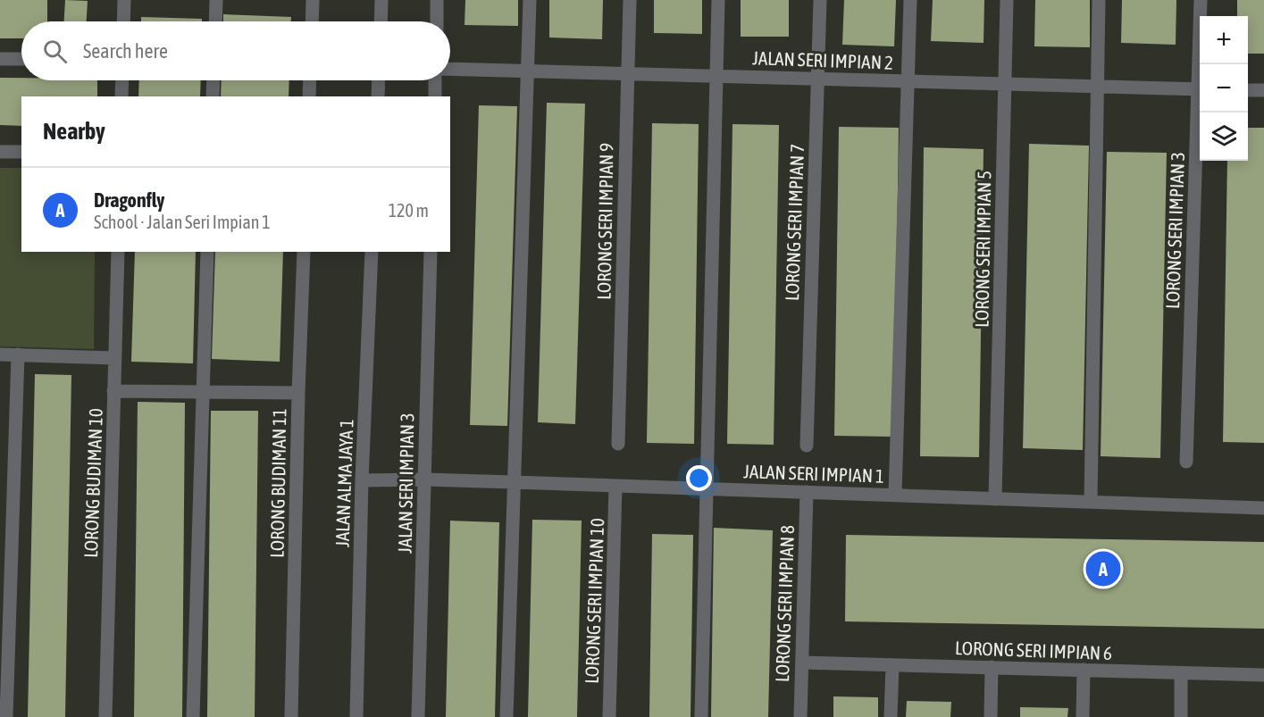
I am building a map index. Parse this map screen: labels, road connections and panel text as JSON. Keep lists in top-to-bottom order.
{
  "streets": {
    "street": [
      "JALAN SERI IMPIAN 2",
      "LORONG SERI IMPIAN 9",
      "LORONG SERI IMPIAN 7",
      "LORONG SERI IMPIAN 3",
      "LORONG SERI IMPIAN 5",
      "JALAN SERI IMPIAN 1",
      "LORONG BUDIMAN 10",
      "LORONG BUDIMAN 11",
      "JALAN ALMA JAYA 1",
      "JALAN SERI IMPIAN 3",
      "LORONG SERI IMPIAN 10",
      "LORONG SERI IMPIAN 8",
      "LORONG SERI IMPIAN 6"
    ]
  },
  "crossings": [
    ["JALAN SERI IMPIAN 2", "LORONG SERI IMPIAN 9"],
    ["JALAN SERI IMPIAN 2", "LORONG SERI IMPIAN 7"],
    ["JALAN SERI IMPIAN 2", "LORONG SERI IMPIAN 5"],
    ["LORONG SERI IMPIAN 5", "JALAN SERI IMPIAN 1"],
    ["JALAN SERI IMPIAN 1", "JALAN ALMA JAYA 1"],
    ["JALAN SERI IMPIAN 1", "JALAN SERI IMPIAN 3"],
    ["JALAN SERI IMPIAN 1", "LORONG SERI IMPIAN 10"],
    ["JALAN SERI IMPIAN 1", "LORONG SERI IMPIAN 8"],
    ["LORONG SERI IMPIAN 8", "LORONG SERI IMPIAN 6"]
  ],
  "page": {
    "map_buttons": ["+", "−"],
    "search": "Search here",
    "heading": "Nearby",
    "list": [
      {
        "mark": "A",
        "name": "Dragonfly",
        "note": "School · Jalan Seri Impian 1",
        "value": "120 m"
      }
    ],
    "pins": "A"
  }
}
